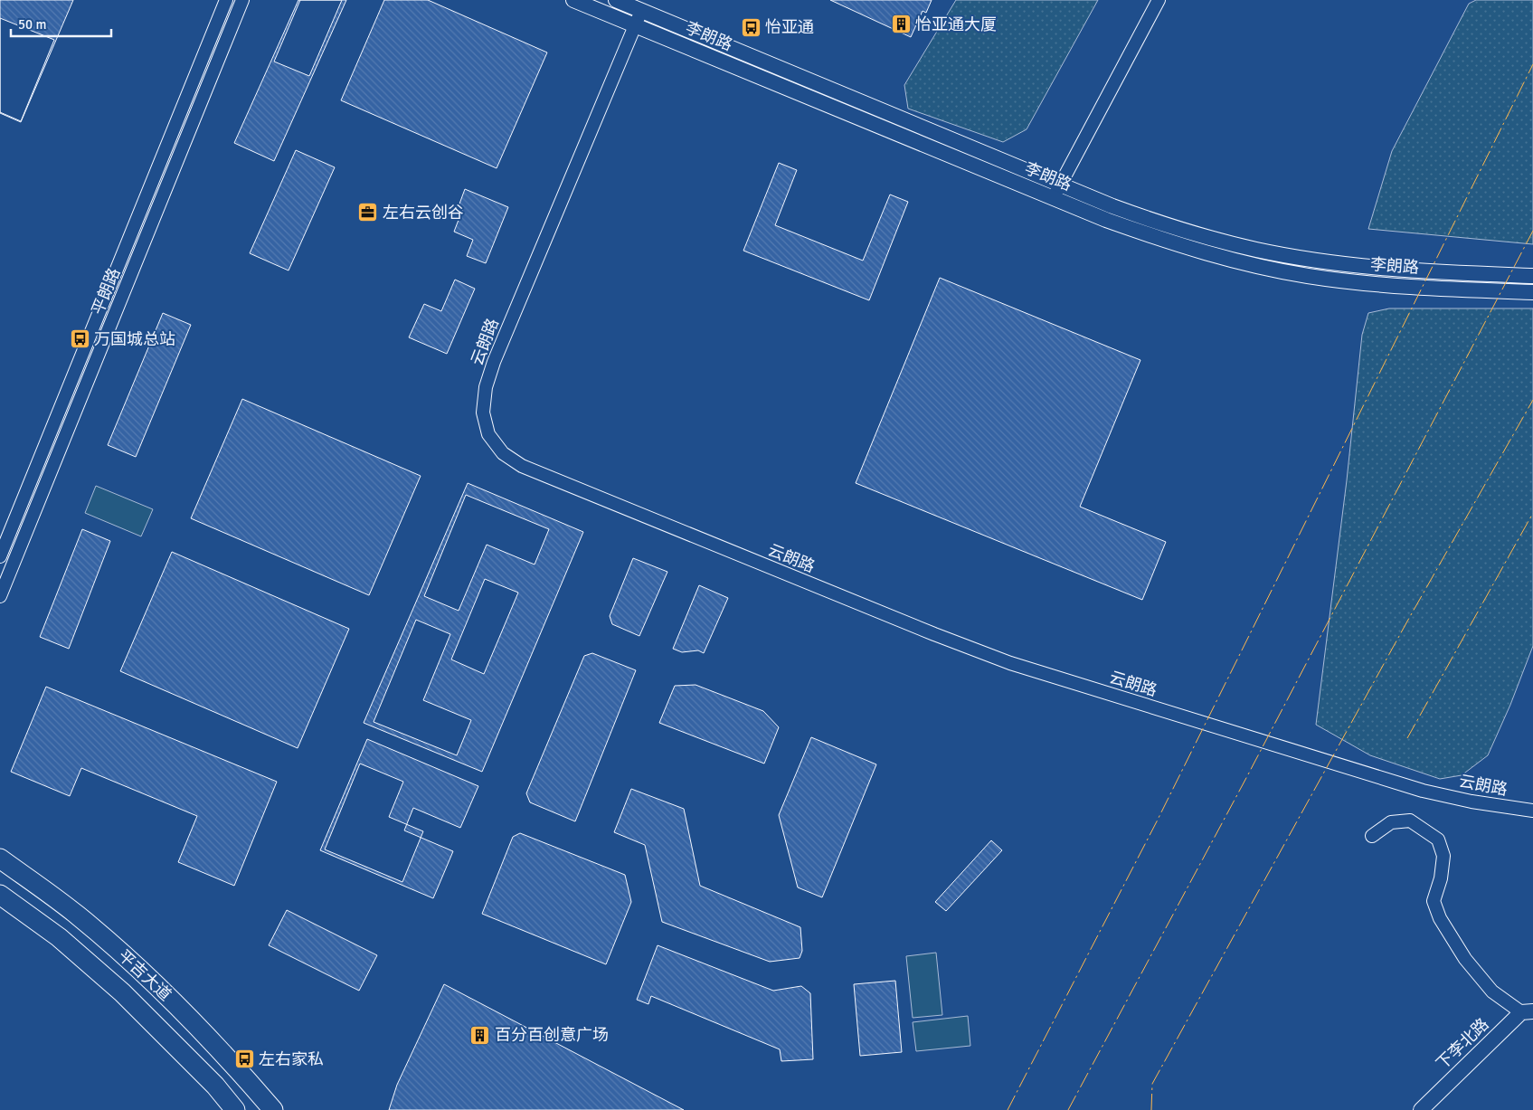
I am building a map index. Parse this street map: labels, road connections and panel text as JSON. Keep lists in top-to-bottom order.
{
  "streets": {
    "main road": ["平吉大道"],
    "street": [
      "李朗路",
      "平朗路",
      "云朗路",
      "下李北路"
    ]
  },
  "crossings": [
    ["李朗路", "云朗路"]
  ],
  "places": {
    "building": ["怡亚通大厦", "百分百创意广场"],
    "bus stop": ["怡亚通", "万国城总站", "左右家私"],
    "office": ["左右云创谷"]
  },
  "scale_bar": "50 m"
}
